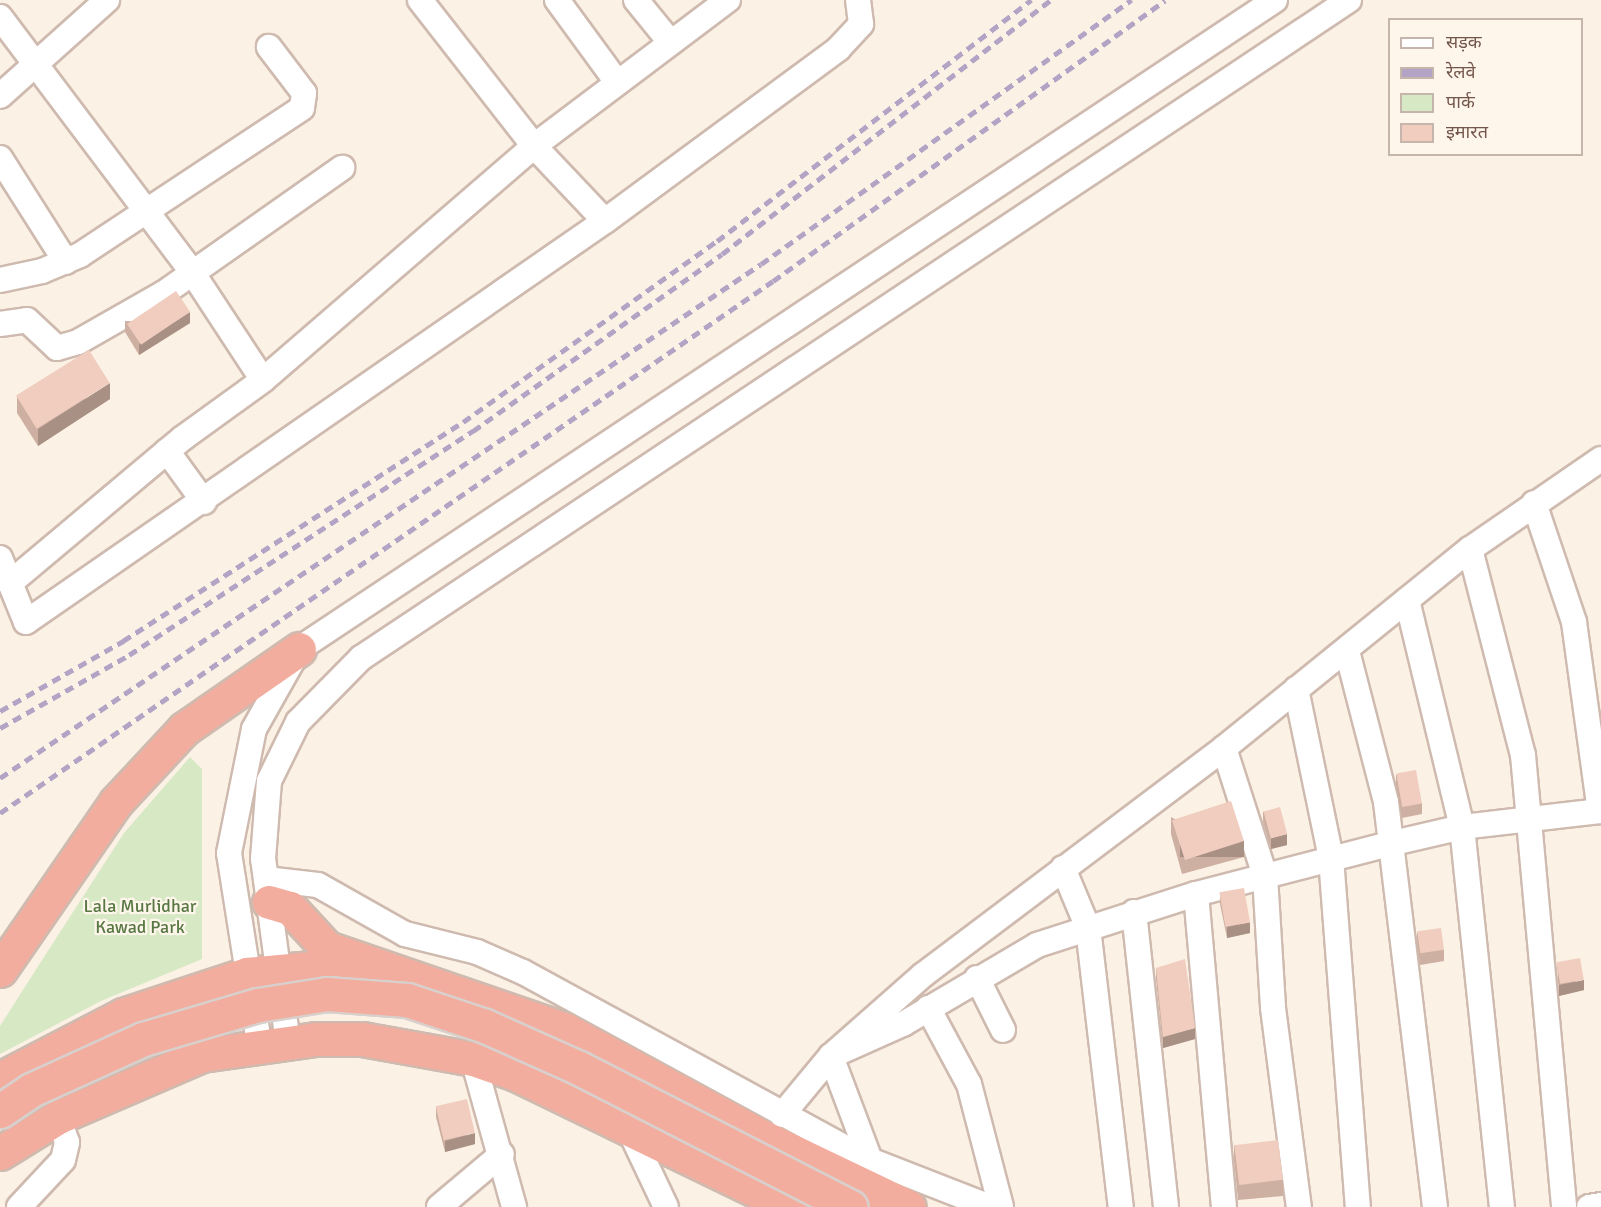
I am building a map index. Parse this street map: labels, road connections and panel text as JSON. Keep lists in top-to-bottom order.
{
  "parks": ["Lala Murlidhar Kawad Park"],
  "legend": [
    "सड़क",
    "रेलवे",
    "पार्क",
    "इमारत"
  ]
}
